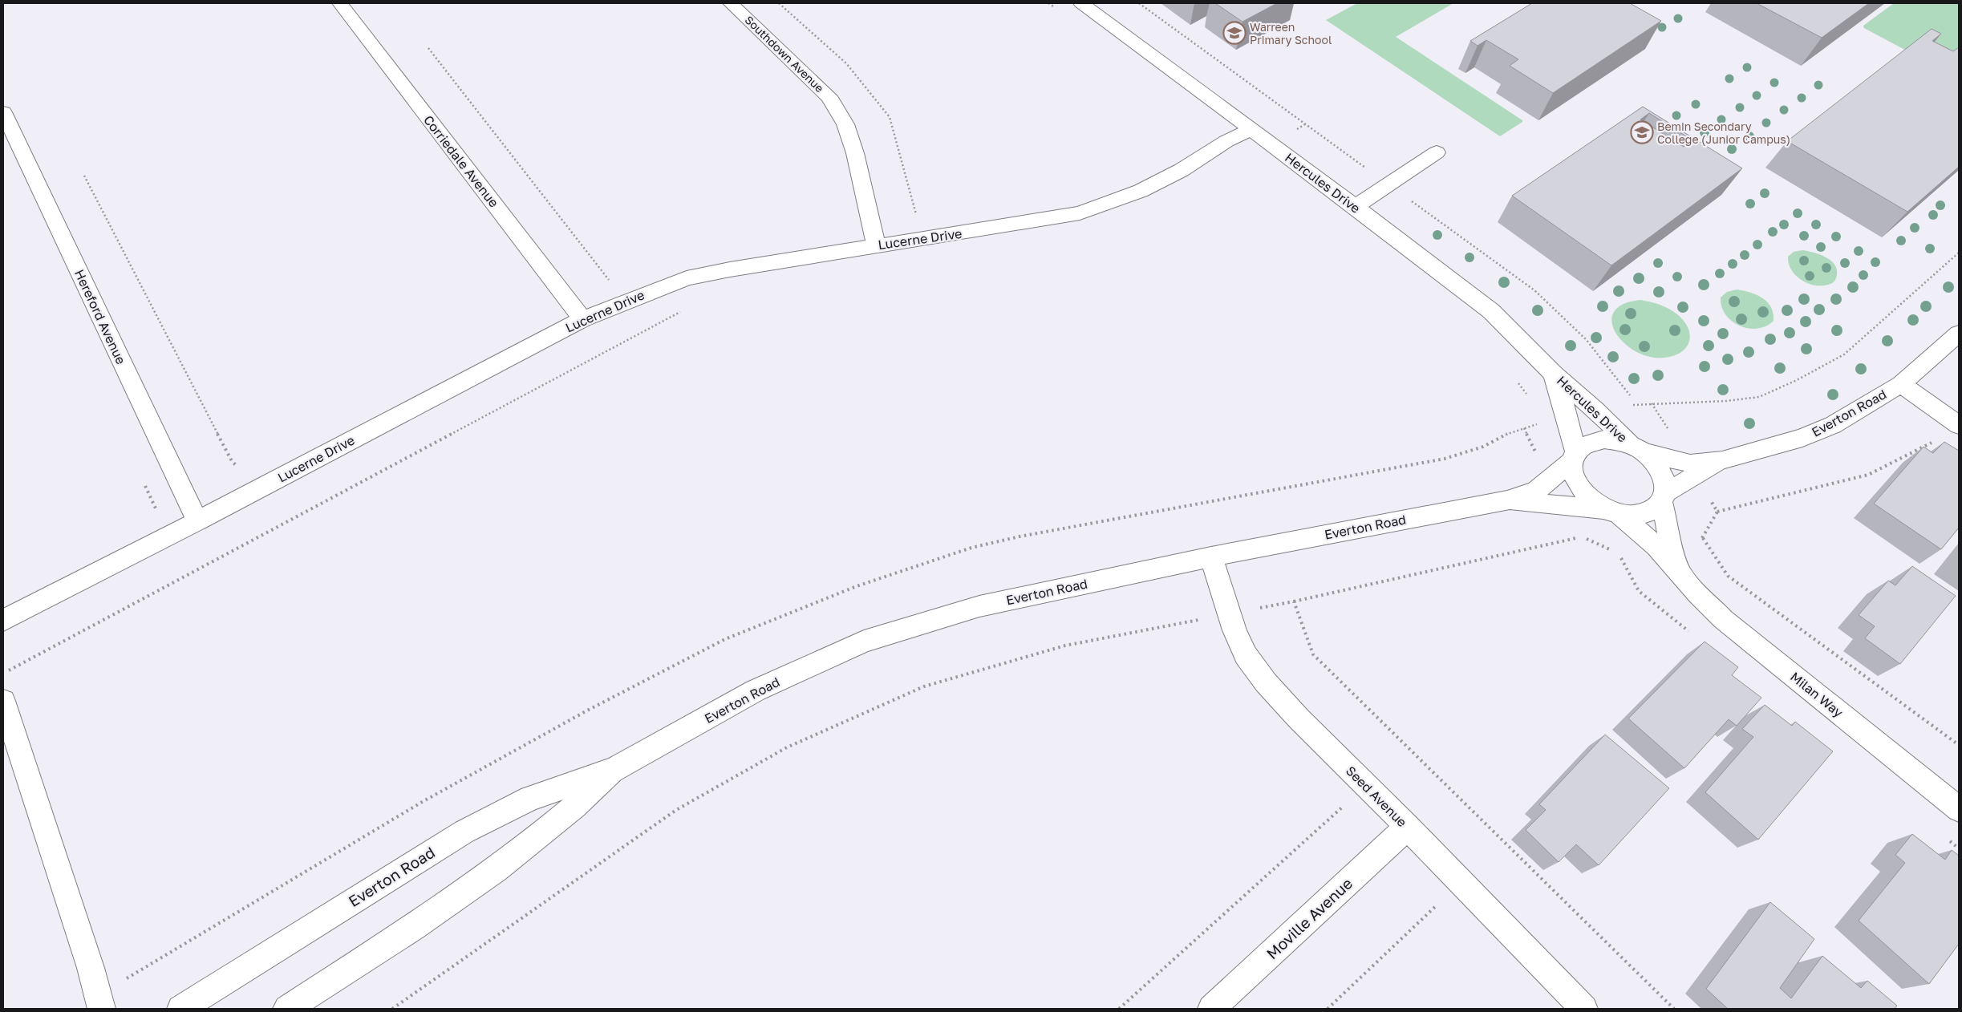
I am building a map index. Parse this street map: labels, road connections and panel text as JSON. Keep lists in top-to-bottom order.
{
  "streets": {
    "street": [
      "Southdown Avenue",
      "Corriedale Avenue",
      "Hercules Drive",
      "Lucerne Drive",
      "Hereford Avenue",
      "Everton Road",
      "Milan Way",
      "Seed Avenue",
      "Moville Avenue"
    ]
  },
  "crossings": [
    ["Southdown Avenue", "Lucerne Drive"],
    ["Corriedale Avenue", "Lucerne Drive"],
    ["Hercules Drive", "Lucerne Drive"],
    ["Hercules Drive", "Everton Road"],
    ["Hercules Drive", "Milan Way"],
    ["Lucerne Drive", "Hereford Avenue"],
    ["Everton Road", "Milan Way"],
    ["Everton Road", "Seed Avenue"],
    ["Seed Avenue", "Moville Avenue"]
  ],
  "places": {
    "school or university": ["Warreen Primary School", "Bemin Secondary College (Junior Campus)"]
  }
}
